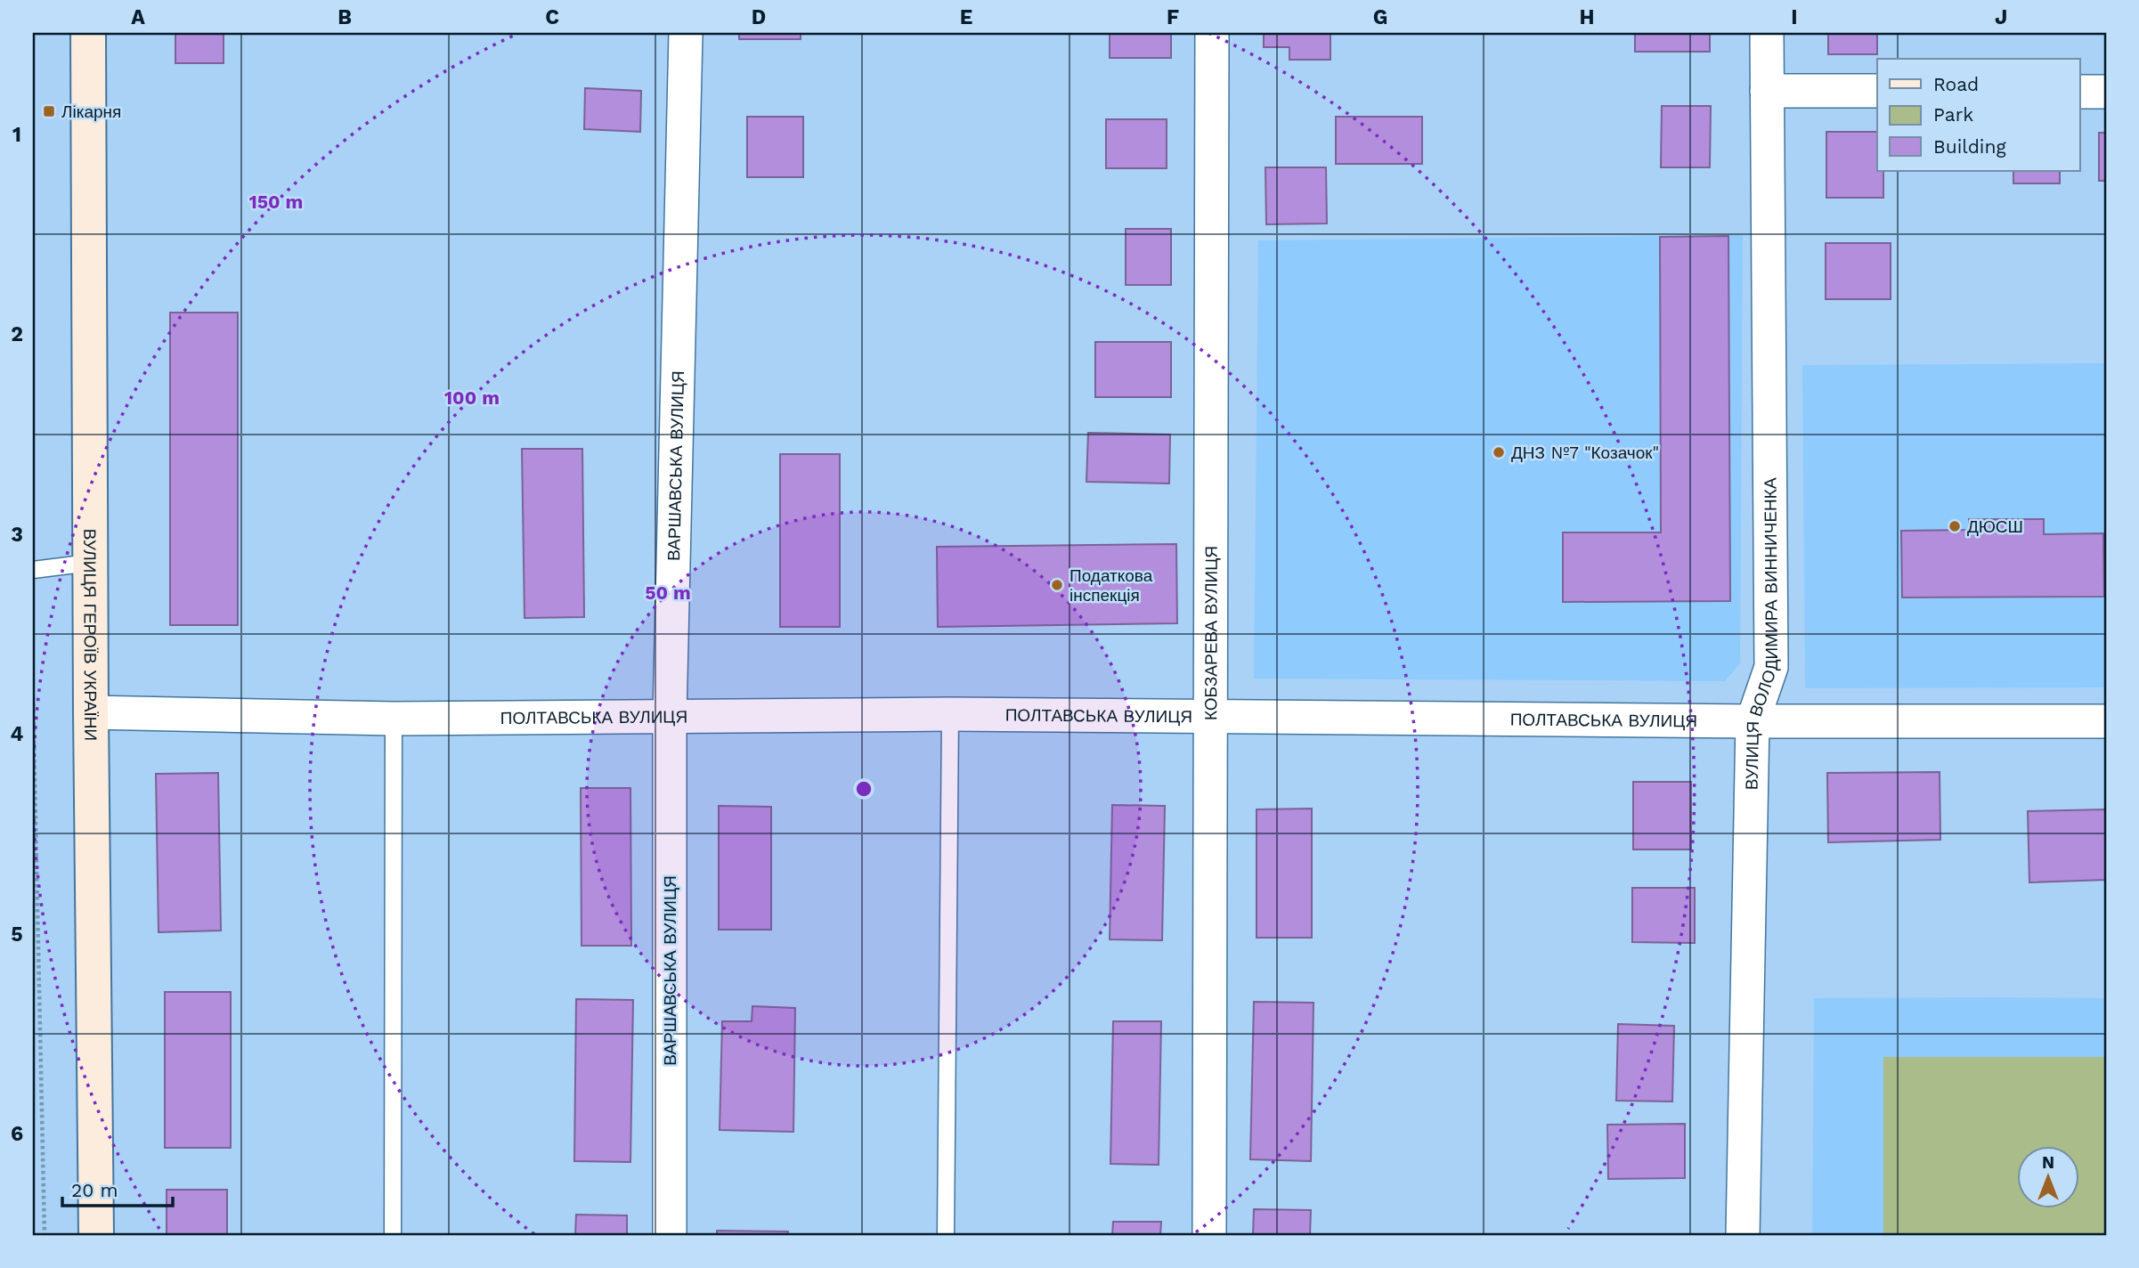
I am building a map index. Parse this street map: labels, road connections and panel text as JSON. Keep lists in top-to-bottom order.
{
  "streets": {
    "street": [
      "ВАРШАВСЬКА ВУЛИЦЯ",
      "ВУЛИЦЯ ГЕРОЇВ УКРАЇНИ",
      "КОБЗАРЕВА ВУЛИЦЯ",
      "ВУЛИЦЯ ВОЛОДИМИРА ВИННИЧЕНКА",
      "ПОЛТАВСЬКА ВУЛИЦЯ"
    ]
  },
  "crossings": [
    ["ВАРШАВСЬКА ВУЛИЦЯ", "ПОЛТАВСЬКА ВУЛИЦЯ"],
    ["ВУЛИЦЯ ГЕРОЇВ УКРАЇНИ", "ПОЛТАВСЬКА ВУЛИЦЯ"],
    ["КОБЗАРЕВА ВУЛИЦЯ", "ПОЛТАВСЬКА ВУЛИЦЯ"],
    ["ВУЛИЦЯ ВОЛОДИМИРА ВИННИЧЕНКА", "ПОЛТАВСЬКА ВУЛИЦЯ"]
  ],
  "places": {
    "transit": ["Лікарня"],
    "other": ["ДНЗ №7 \"Козачок\"", "ДЮСШ", "Податкова інспекція"]
  },
  "legend": ["Road", "Park", "Building"],
  "scale_bar": "20 m",
  "north": "top",
  "grid": {
    "columns": [
      "A",
      "B",
      "C",
      "D",
      "E",
      "F",
      "G",
      "H",
      "I",
      "J"
    ],
    "rows": [
      "1",
      "2",
      "3",
      "4",
      "5",
      "6"
    ]
  },
  "rings": ["150 m", "100 m", "50 m"]
}
